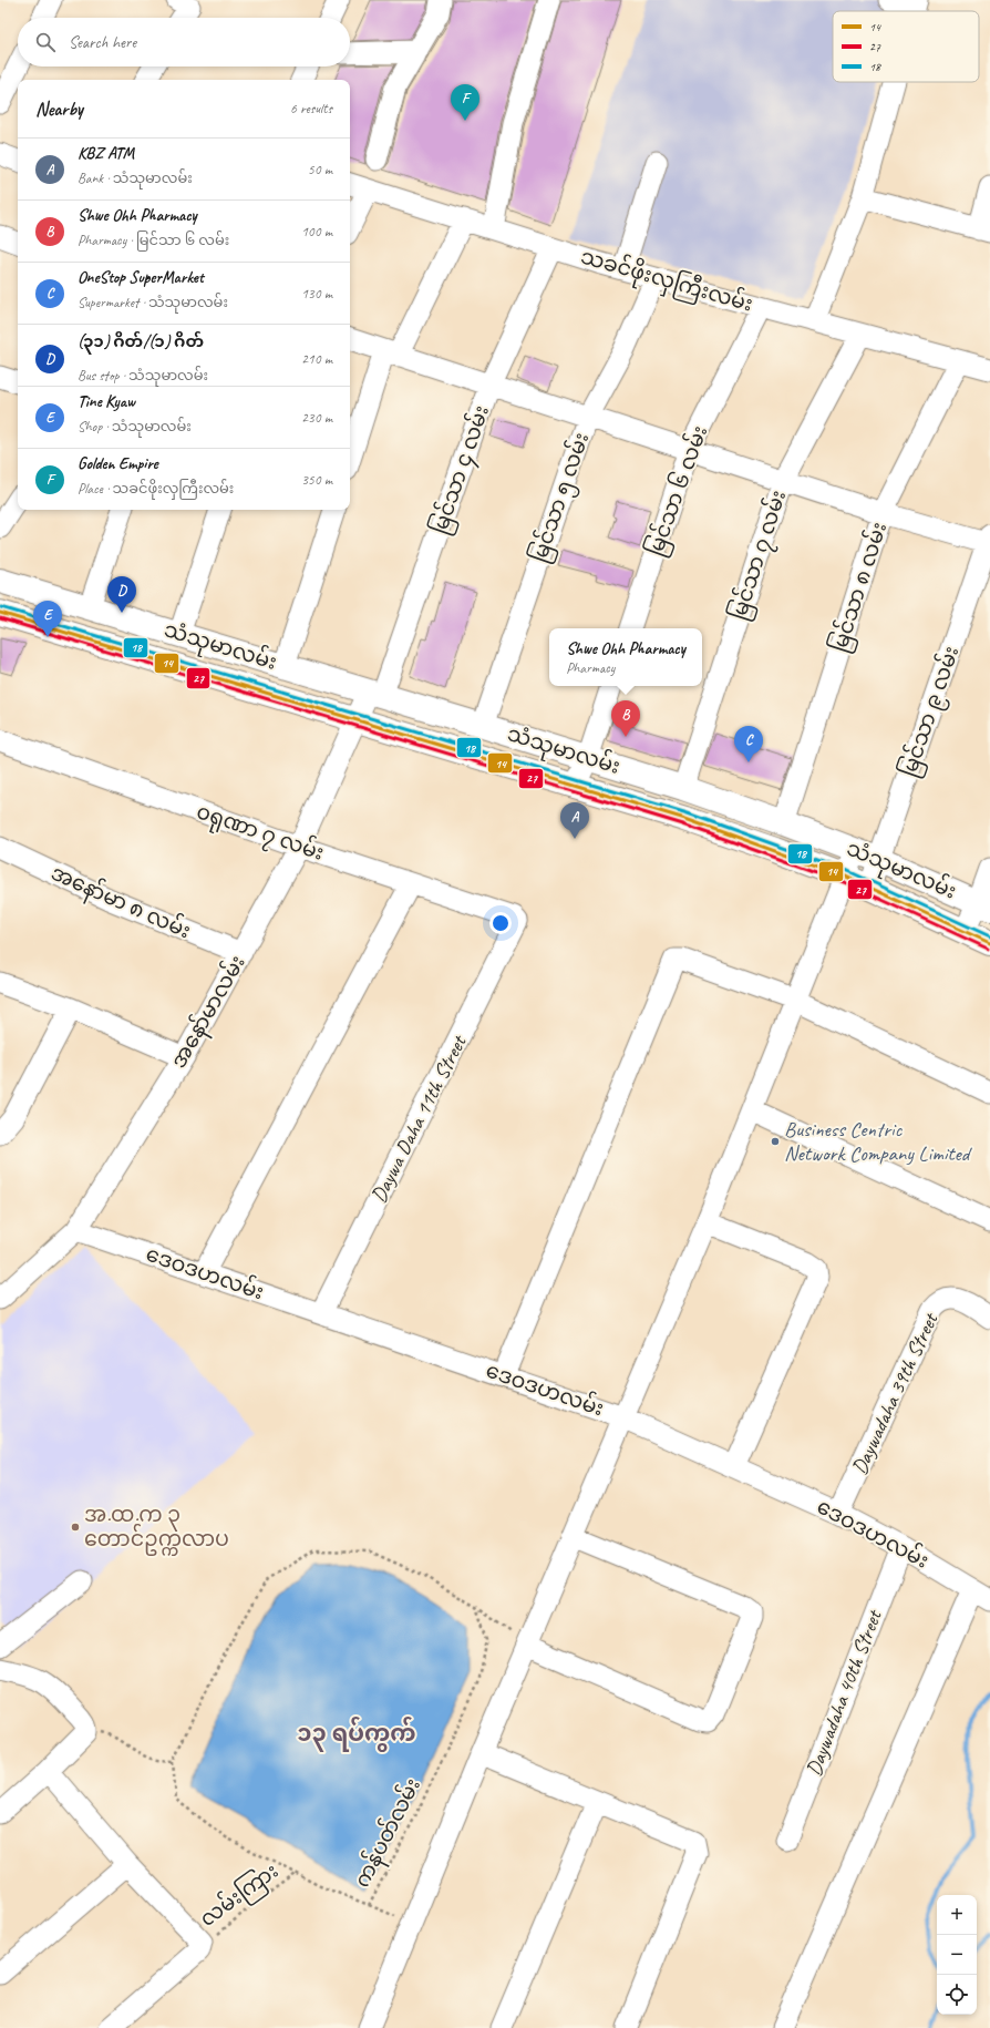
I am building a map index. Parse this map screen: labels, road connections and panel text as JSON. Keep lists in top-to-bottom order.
{
  "streets": {
    "main road": ["သံသုမာလမ်း"],
    "street": [
      "သခင်ဖိုးလှကြီးလမ်း",
      "မြင်သာ ၄ လမ်း",
      "မြင်သာ ၆ လမ်း",
      "မြင်သာ ၅ လမ်း",
      "မြင်သာ ၇ လမ်း",
      "မြင်သာ ၈ လမ်း",
      "မြင်သာ ၉ လမ်း",
      "၀ရုဏာ ၇ လမ်း",
      "အနော်မာ ၈ လမ်း",
      "အနော်မာလမ်း",
      "Daywa Daha 11th Street",
      "ဒေဝဒဟလမ်း",
      "Daywadaha 39th Street",
      "Daywadaha 40th Street"
    ],
    "path": ["ကန်ပတ်လမ်း", "လမ်းကြား"]
  },
  "crossings": [
    ["သခင်ဖိုးလှကြီးလမ်း", "မြင်သာ ၄ လမ်း"],
    ["သခင်ဖိုးလှကြီးလမ်း", "မြင်သာ ၆ လမ်း"],
    ["သခင်ဖိုးလှကြီးလမ်း", "မြင်သာ ၅ လမ်း"],
    ["သခင်ဖိုးလှကြီးလမ်း", "မြင်သာ ၇ လမ်း"],
    ["သခင်ဖိုးလှကြီးလမ်း", "မြင်သာ ၈ လမ်း"],
    ["မြင်သာ ၄ လမ်း", "သံသုမာလမ်း"],
    ["မြင်သာ ၄ လမ်း", "အနော်မာလမ်း"],
    ["မြင်သာ ၅ လမ်း", "သံသုမာလမ်း"],
    ["မြင်သာ ၇ လမ်း", "သံသုမာလမ်း"],
    ["မြင်သာ ၈ လမ်း", "သံသုမာလမ်း"],
    ["သံသုမာလမ်း", "မြင်သာ ၉ လမ်း"],
    ["သံသုမာလမ်း", "အနော်မာလမ်း"],
    ["၀ရုဏာ ၇ လမ်း", "အနော်မာလမ်း"],
    ["၀ရုဏာ ၇ လမ်း", "Daywa Daha 11th Street"],
    ["အနော်မာ ၈ လမ်း", "အနော်မာလမ်း"],
    ["အနော်မာလမ်း", "ဒေဝဒဟလမ်း"],
    ["Daywa Daha 11th Street", "ဒေဝဒဟလမ်း"],
    ["ဒေဝဒဟလမ်း", "Daywadaha 39th Street"],
    ["ဒေဝဒဟလမ်း", "Daywadaha 40th Street"],
    ["ကန်ပတ်လမ်း", "လမ်းကြား"]
  ],
  "districts": ["၁၃ ရပ်ကွက်"],
  "places": ["Business Centric Network Company Limited", "အ.ထ.က ၃ တောင်ဥက္ကလာပ"],
  "lines": ["transit line 18", "transit line 14", "transit line 27"],
  "legend": ["14", "27", "18"],
  "page": {
    "search": "Search here",
    "heading": ["Nearby", "6 results"],
    "pins": [
      "F",
      "D",
      "E",
      "B",
      "C",
      "A"
    ],
    "list": [
      {
        "mark": "A",
        "name": "KBZ ATM",
        "note": "Bank · သံသုမာလမ်း",
        "value": "50 m"
      },
      {
        "mark": "B",
        "name": "Shwe Ohh Pharmacy",
        "note": "Pharmacy · မြင်သာ ၆ လမ်း",
        "value": "100 m"
      },
      {
        "mark": "C",
        "name": "OneStop SuperMarket",
        "note": "Supermarket · သံသုမာလမ်း",
        "value": "130 m"
      },
      {
        "mark": "D",
        "name": "(၃၁) ဂိတ်/(၁) ဂိတ်",
        "note": "Bus stop · သံသုမာလမ်း",
        "value": "210 m"
      },
      {
        "mark": "E",
        "name": "Tine Kyaw",
        "note": "Shop · သံသုမာလမ်း",
        "value": "230 m"
      },
      {
        "mark": "F",
        "name": "Golden Empire",
        "note": "Place · သခင်ဖိုးလှကြီးလမ်း",
        "value": "350 m"
      }
    ],
    "popup": ["Shwe Ohh Pharmacy", "Pharmacy"],
    "map_buttons": ["+", "−"]
  }
}
